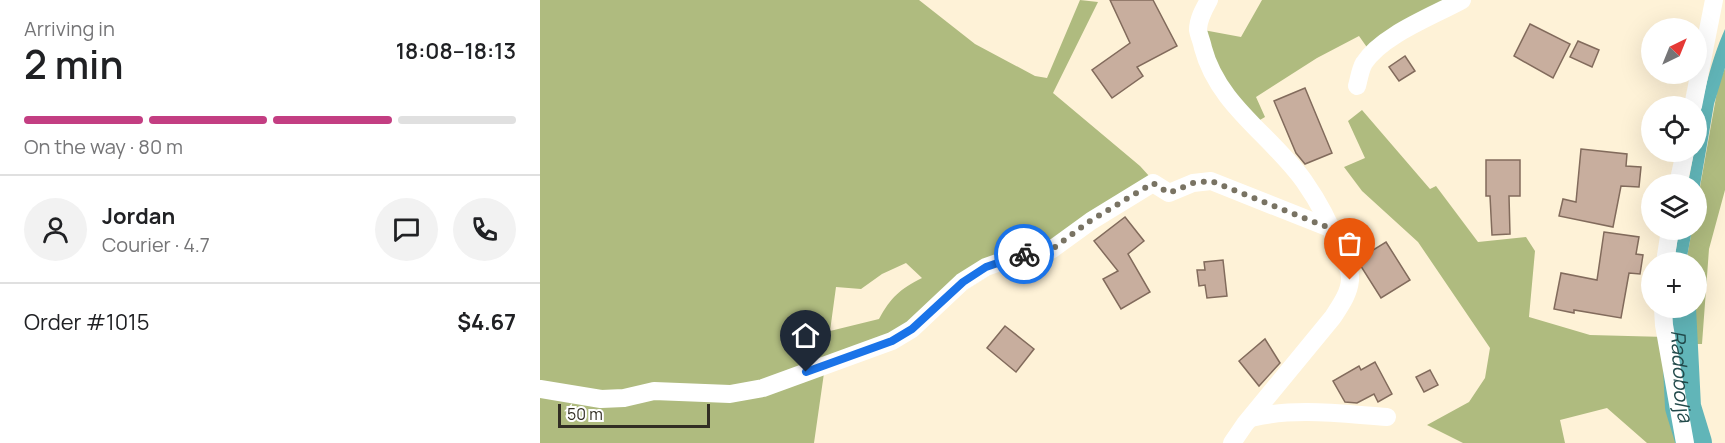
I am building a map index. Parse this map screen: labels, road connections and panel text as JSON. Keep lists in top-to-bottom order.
{
  "water": ["Radobolja"],
  "scale_bar": "50 m",
  "north": "top right",
  "page": {
    "heading": ["2 min", "Arriving in", "18:08–18:13"],
    "panel": [
      "Jordan",
      "Courier · 4.7",
      "Order #1015",
      "$4.67"
    ],
    "map_buttons": "+",
    "bar": "On the way · 80 m",
    "scale": "50 m"
  }
}
